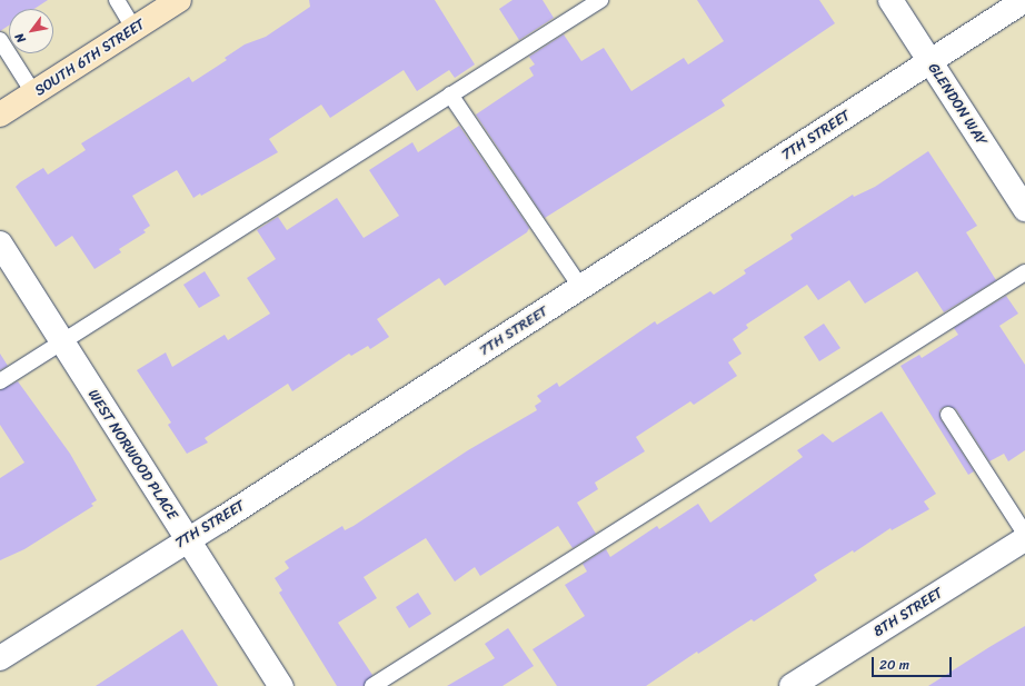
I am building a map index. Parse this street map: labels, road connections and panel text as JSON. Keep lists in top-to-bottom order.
{
  "streets": {
    "street": [
      "SOUTH 6TH STREET",
      "GLENDON WAY",
      "7TH STREET",
      "WEST NORWOOD PLACE",
      "8TH STREET"
    ]
  },
  "crossings": [
    ["GLENDON WAY", "7TH STREET"],
    ["7TH STREET", "WEST NORWOOD PLACE"]
  ],
  "scale_bar": "20 m",
  "north": "bottom left"
}
